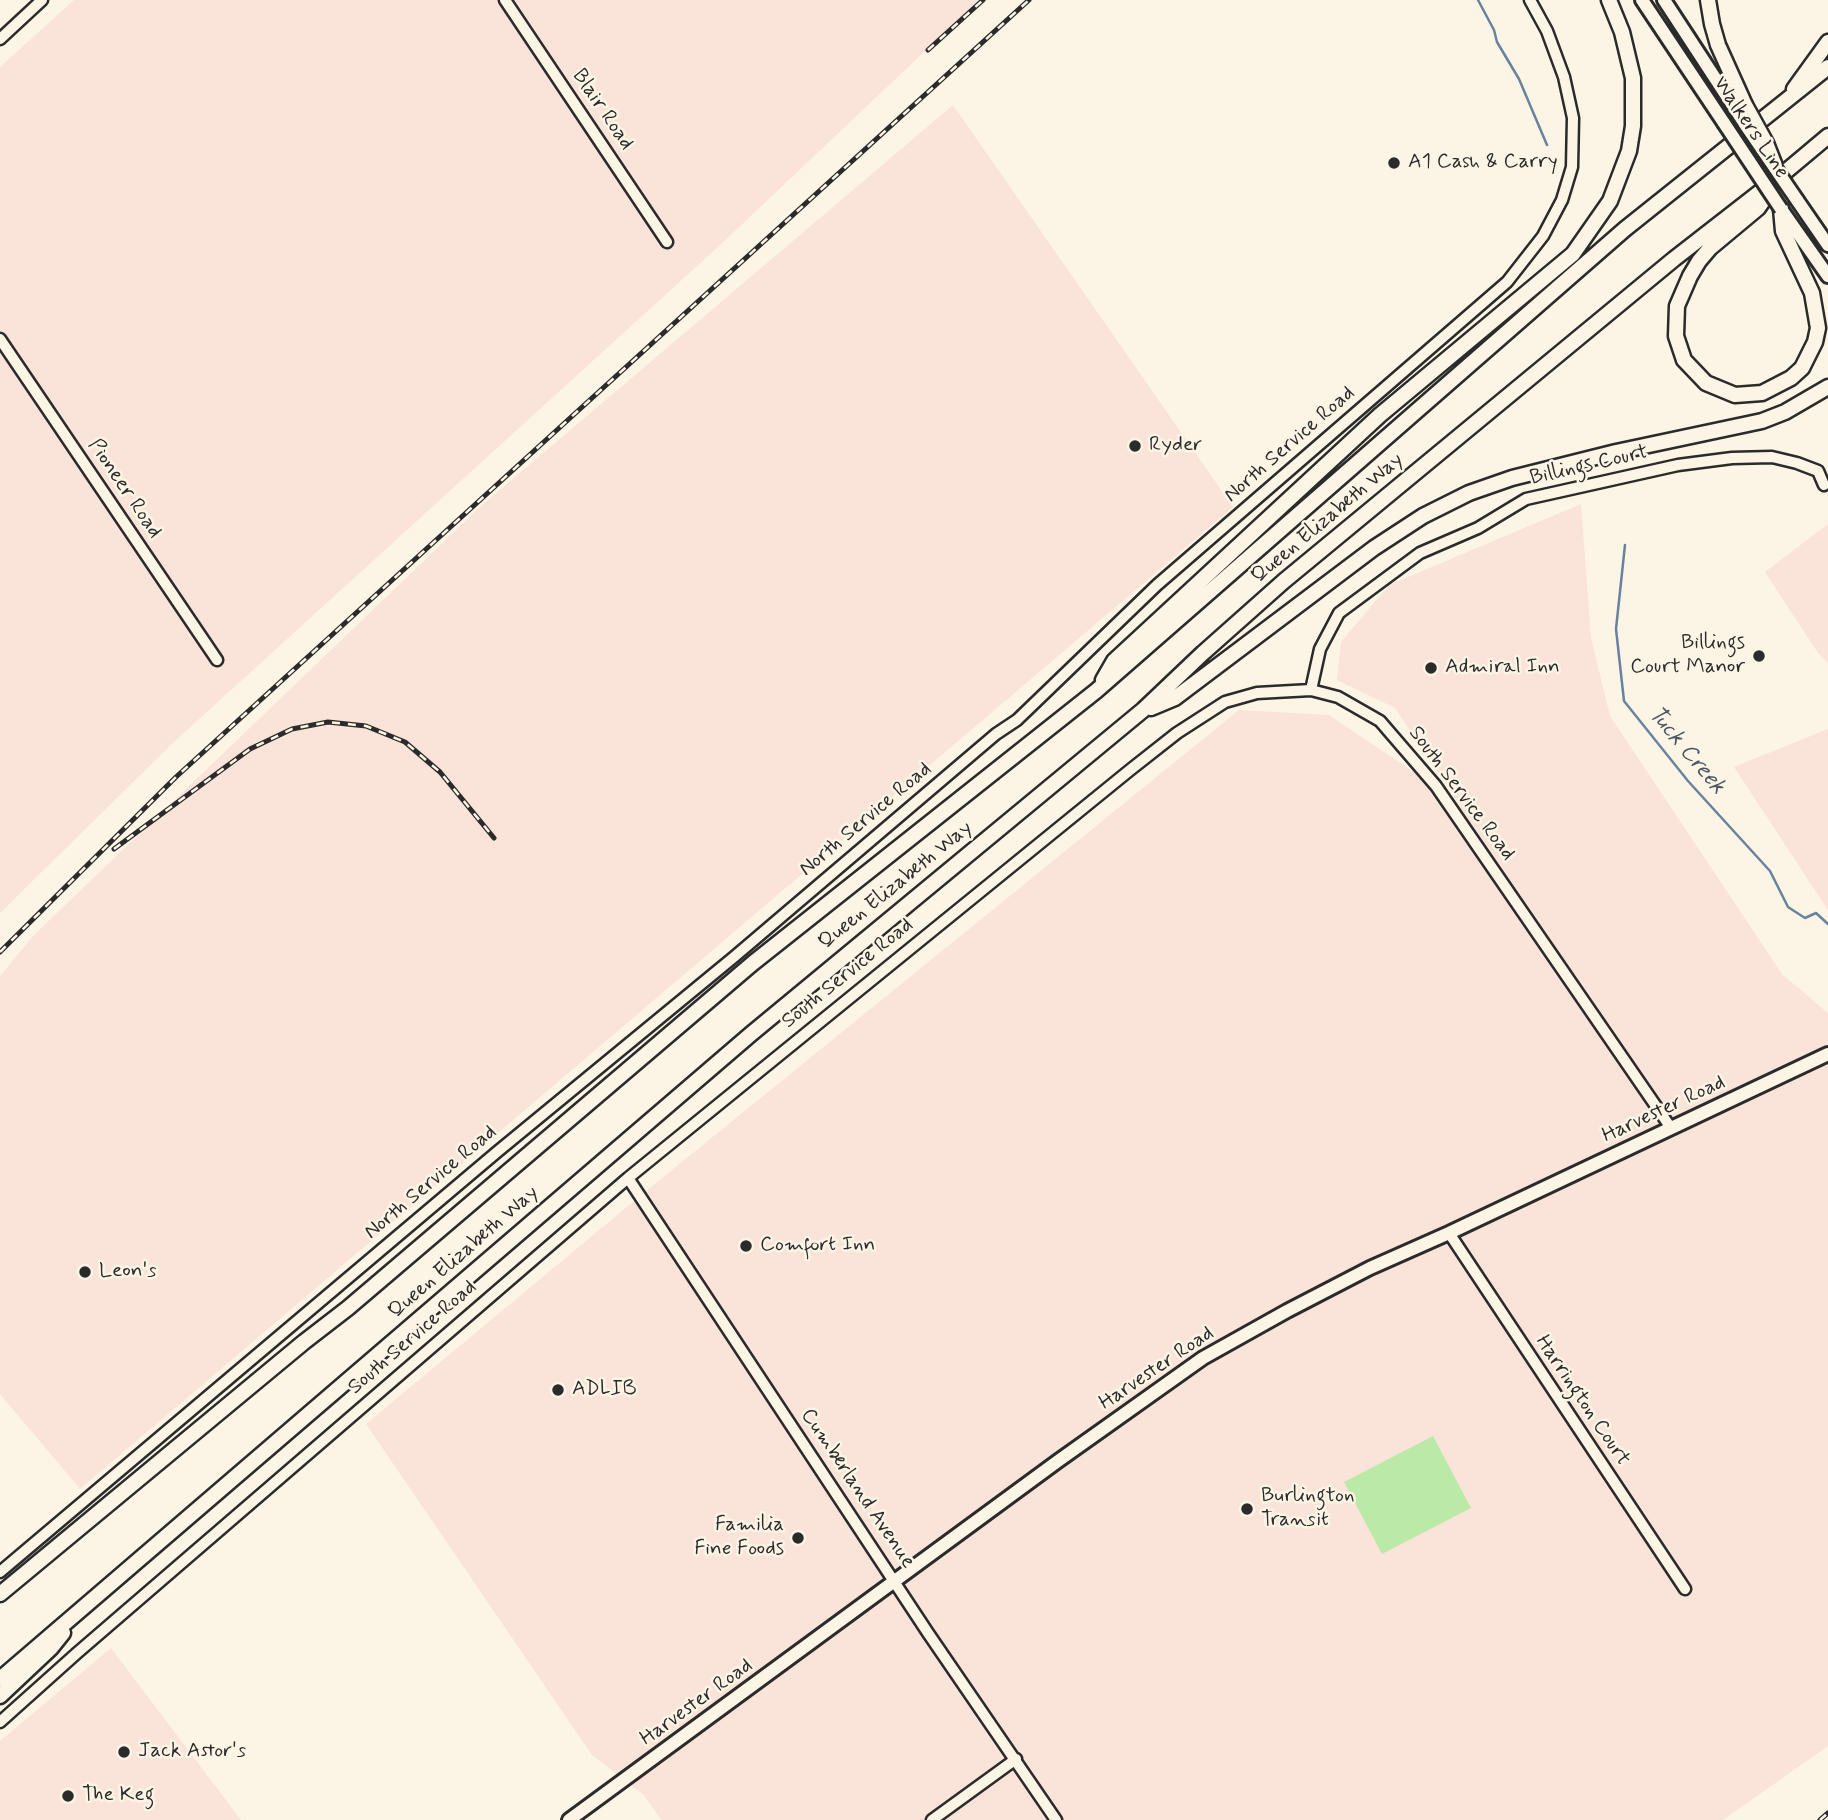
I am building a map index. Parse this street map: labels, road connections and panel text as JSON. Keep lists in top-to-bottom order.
{
  "streets": {
    "highway": ["Queen Elizabeth Way"],
    "main road": ["Walkers Line", "Harvester Road"],
    "street": [
      "Blair Road",
      "North Service Road",
      "Billings Court",
      "Pioneer Road",
      "South Service Road",
      "Harrington Court",
      "Cumberland Avenue"
    ]
  },
  "crossings": [
    ["Walkers Line", "Queen Elizabeth Way"],
    ["Billings Court", "South Service Road"],
    ["South Service Road", "Harvester Road"],
    ["South Service Road", "Cumberland Avenue"],
    ["Harvester Road", "Harrington Court"],
    ["Harvester Road", "Cumberland Avenue"]
  ],
  "water": ["Tuck Creek"],
  "places": [
    "A1 Cash & Carry",
    "Ryder",
    "Billings Court Manor",
    "Admiral Inn",
    "Comfort Inn",
    "Leon's",
    "ADLIB",
    "Burlington Transit",
    "Familia Fine Foods",
    "Jack Astor's",
    "The Keg"
  ]
}
